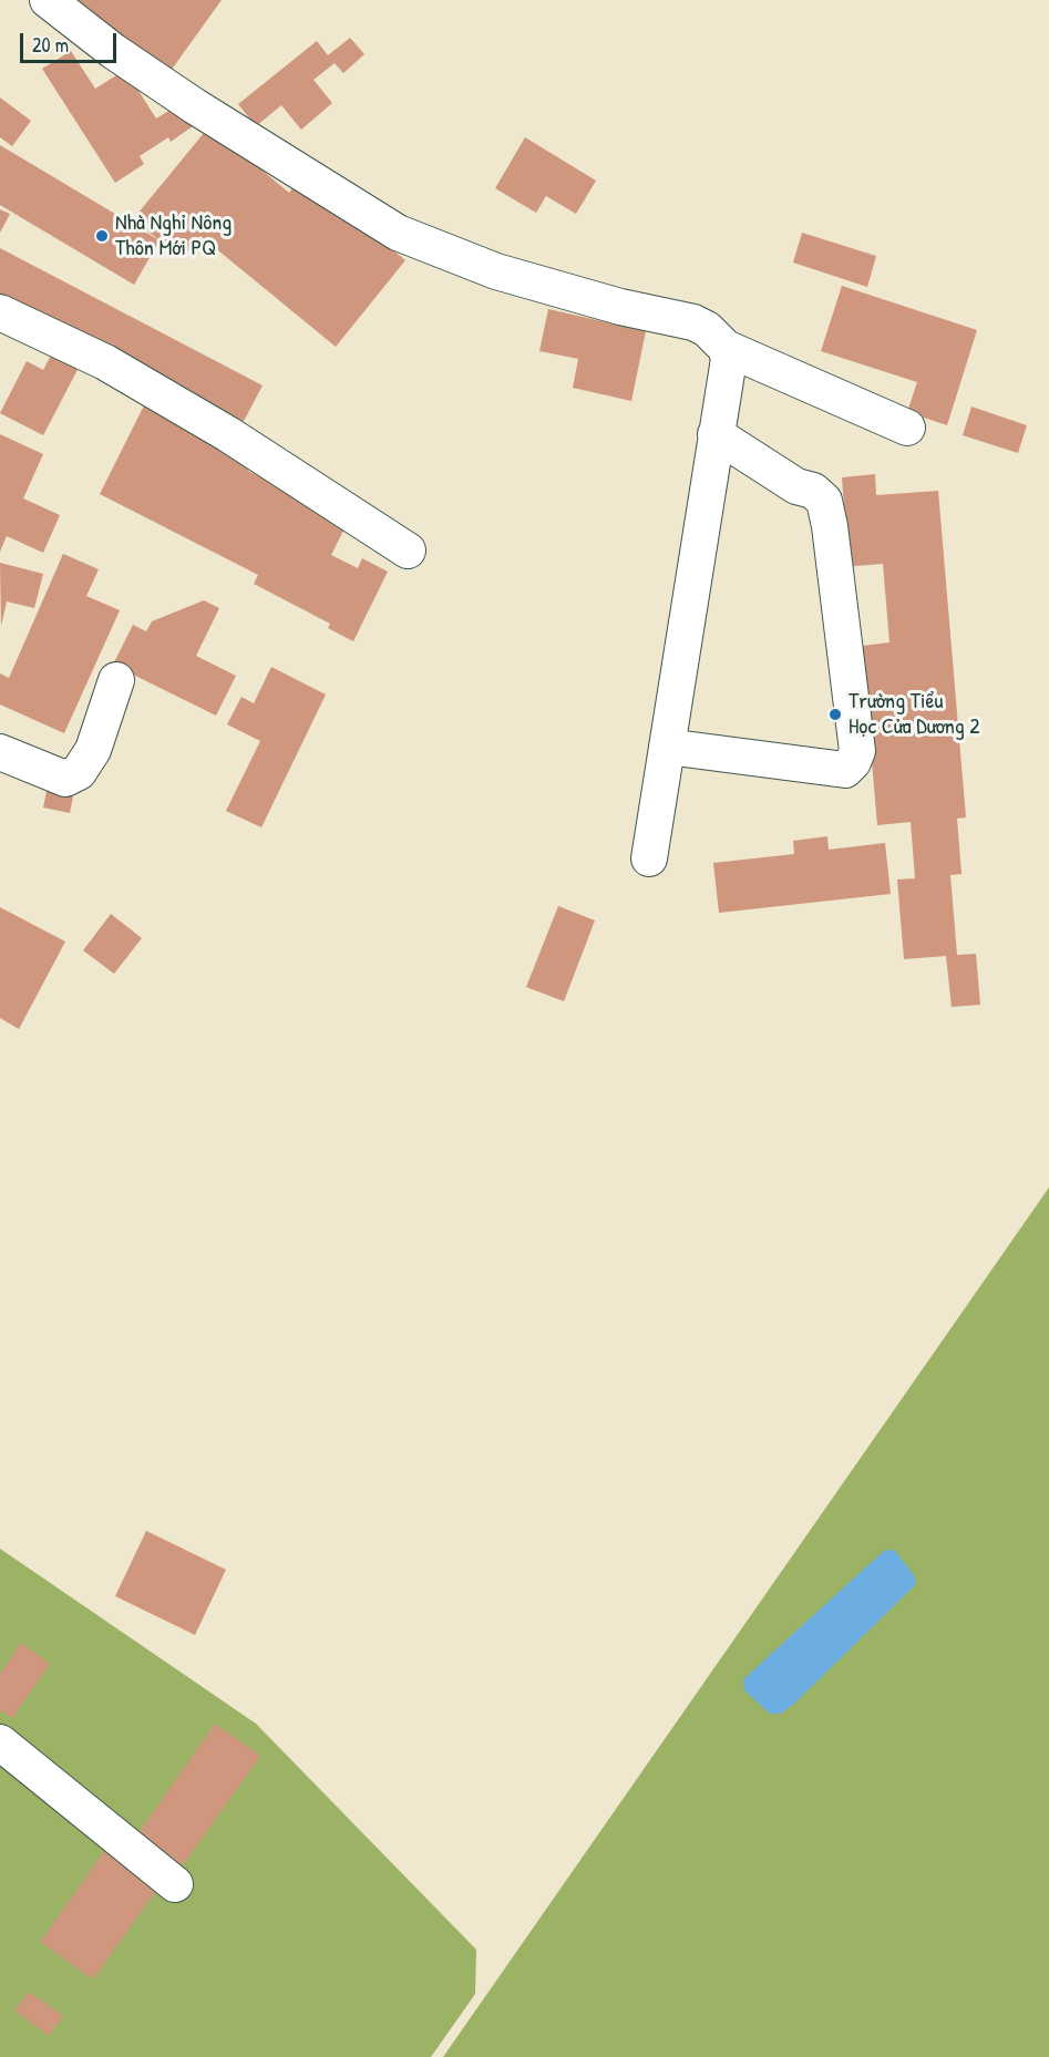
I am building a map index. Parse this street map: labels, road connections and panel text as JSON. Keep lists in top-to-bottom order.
{
  "places": ["Nhà Nghỉ Nông Thôn Mới PQ", "Trường Tiểu Học Cửa Dương 2"],
  "scale_bar": "20 m"
}
